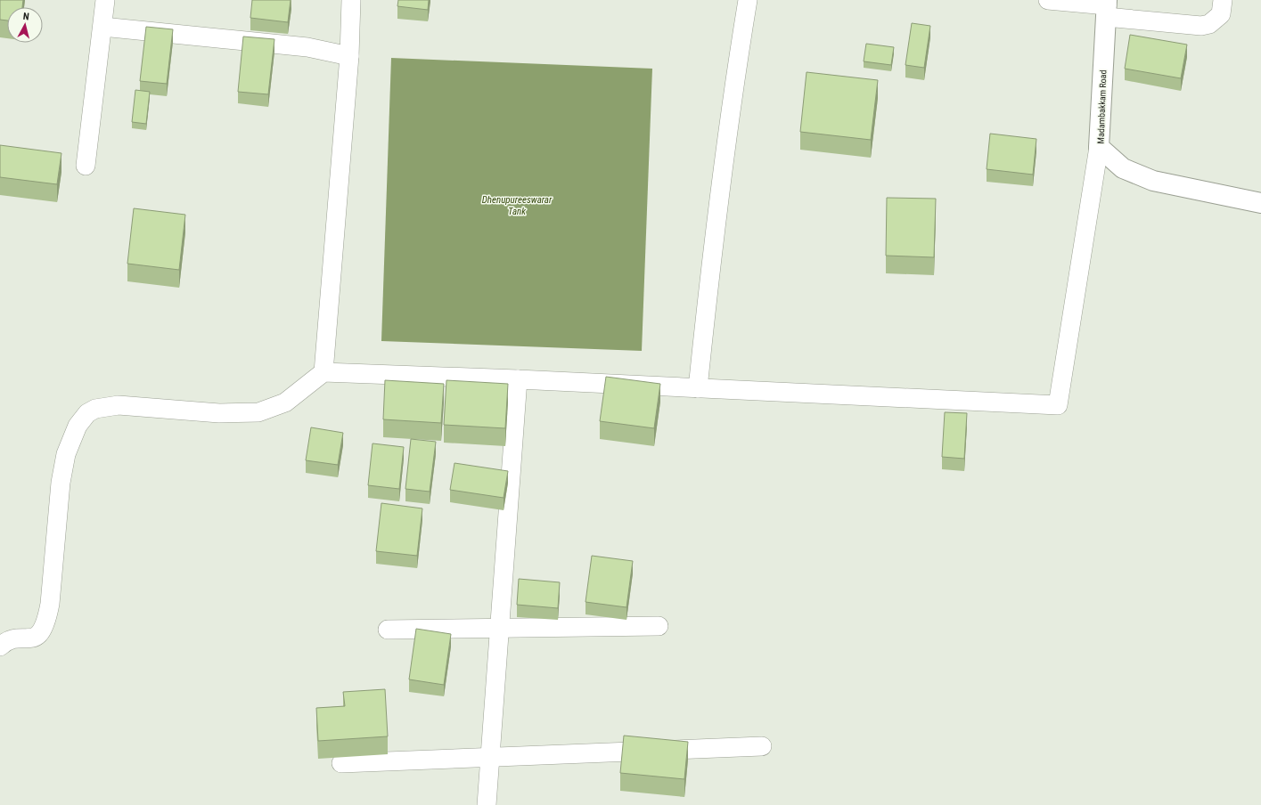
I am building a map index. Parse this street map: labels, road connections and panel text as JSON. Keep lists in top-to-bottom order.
{
  "streets": {
    "street": ["Madambakkam Road"]
  },
  "water": ["Dhenupureeswarar Tank"],
  "north": "top"
}
